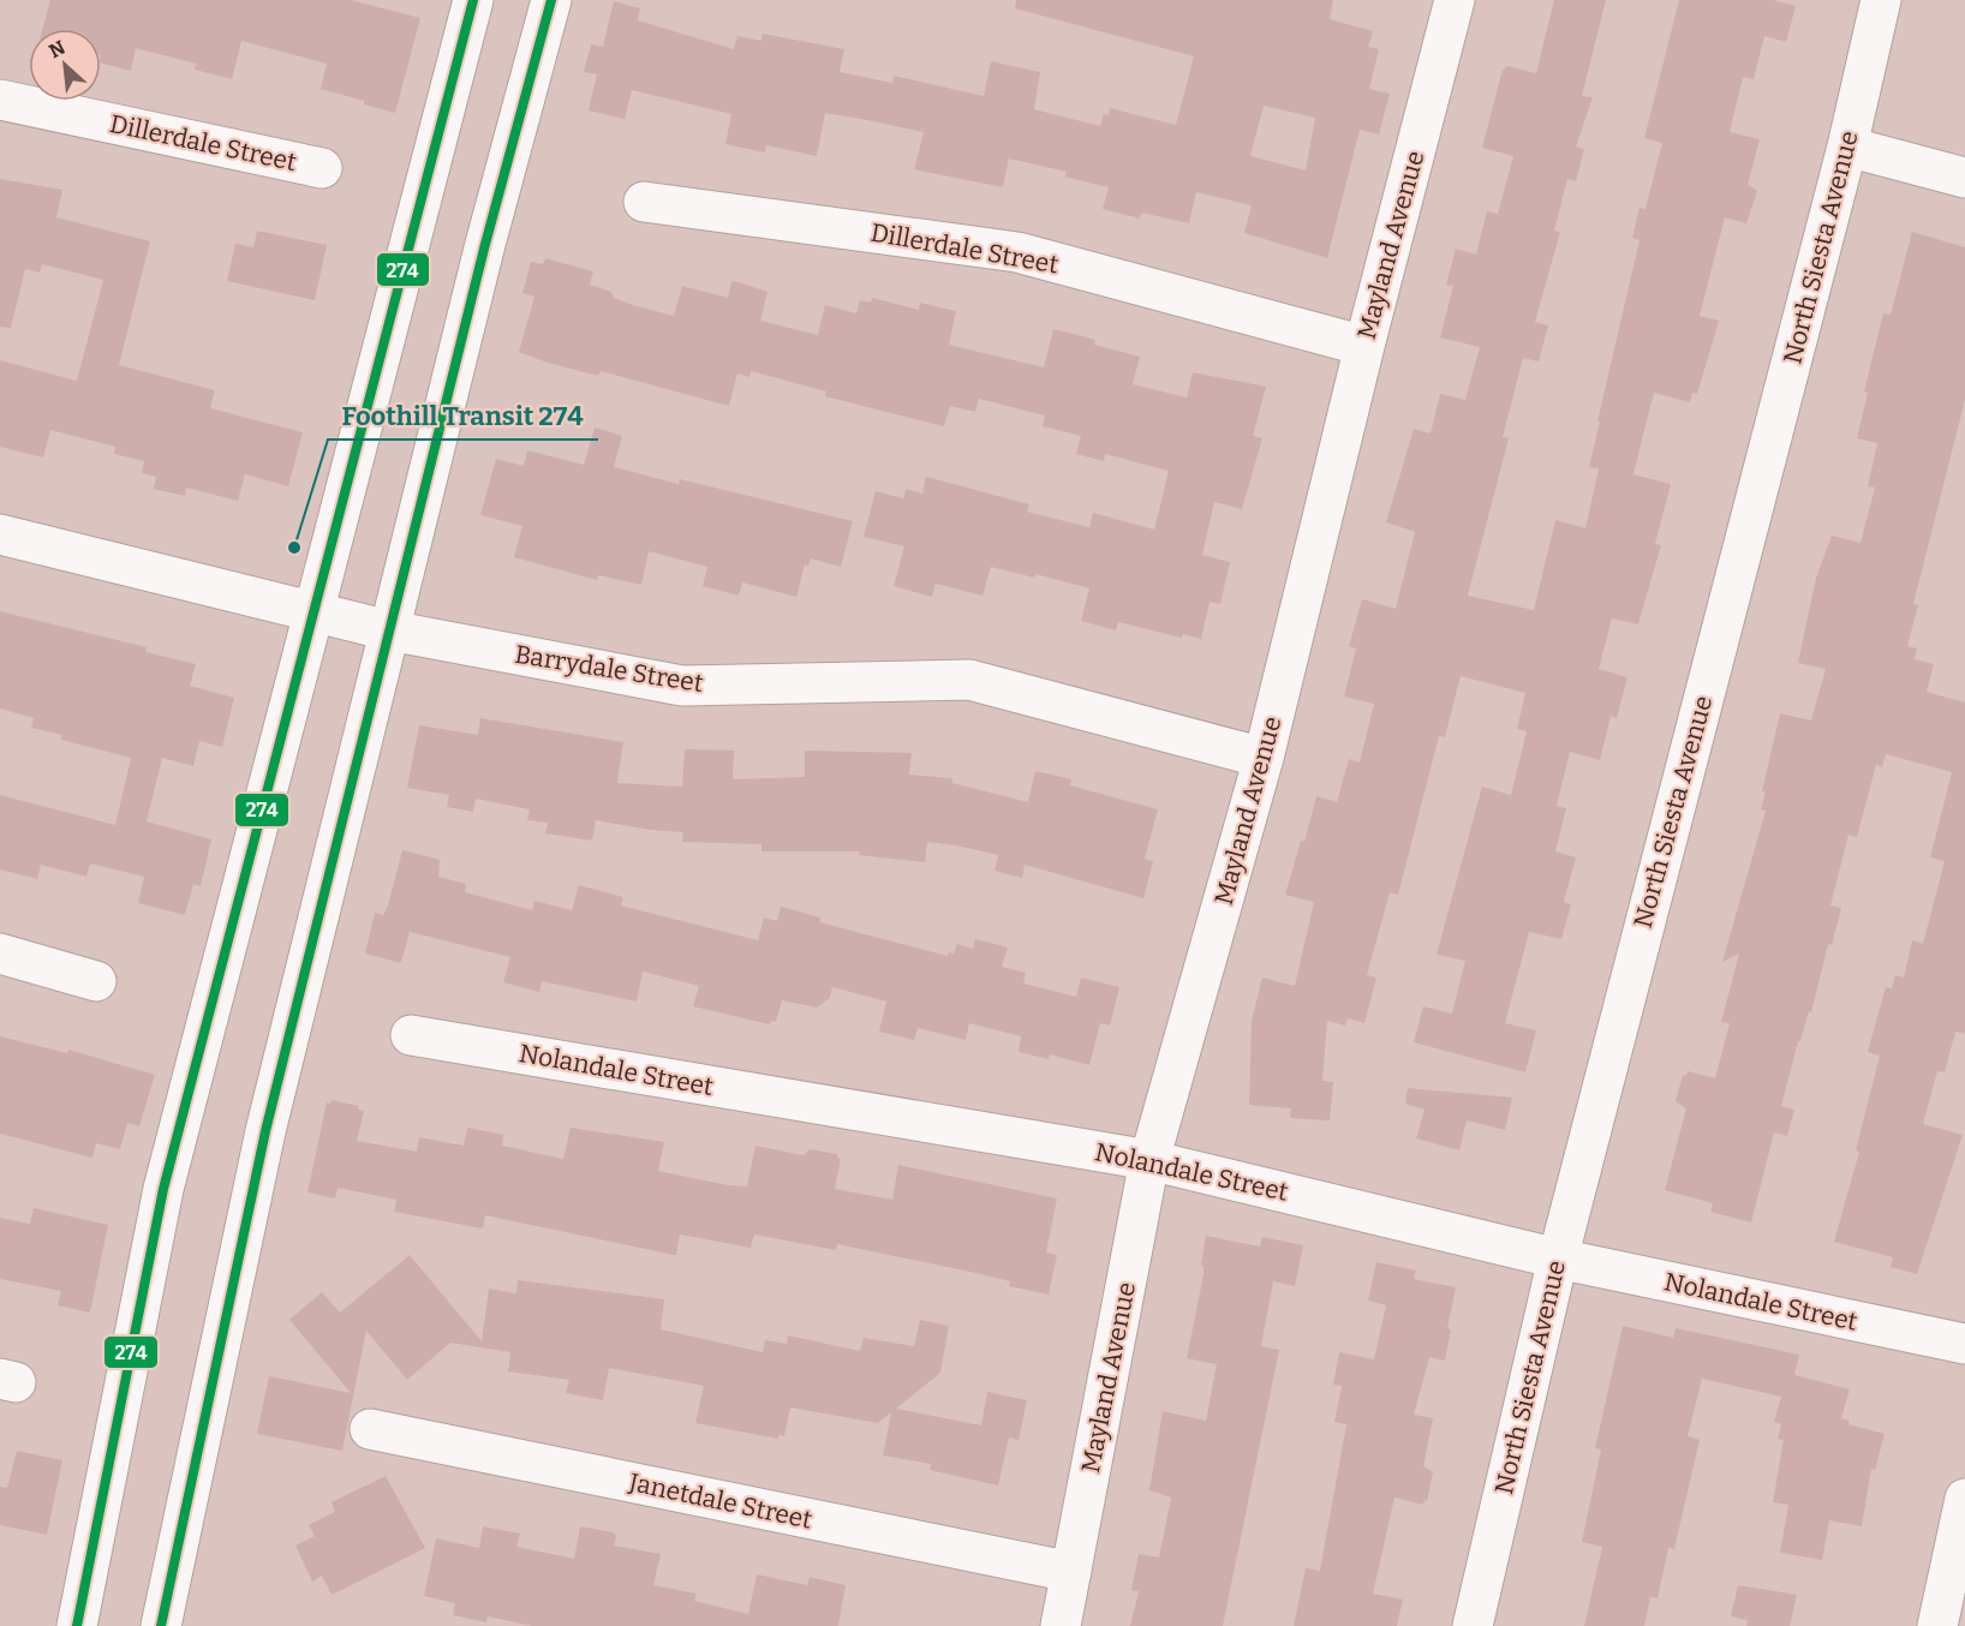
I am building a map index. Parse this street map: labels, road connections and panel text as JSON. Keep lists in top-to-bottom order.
{
  "streets": {
    "street": [
      "Dillerdale Street",
      "Mayland Avenue",
      "North Siesta Avenue",
      "Barrydale Street",
      "Nolandale Street",
      "Janetdale Street"
    ]
  },
  "crossings": [
    ["Dillerdale Street", "Mayland Avenue"],
    ["Mayland Avenue", "Barrydale Street"],
    ["Mayland Avenue", "Nolandale Street"],
    ["Mayland Avenue", "Janetdale Street"],
    ["North Siesta Avenue", "Nolandale Street"]
  ],
  "places": ["Foothill Transit 274"],
  "lines": ["transit line 274"],
  "north": "top left"
}
